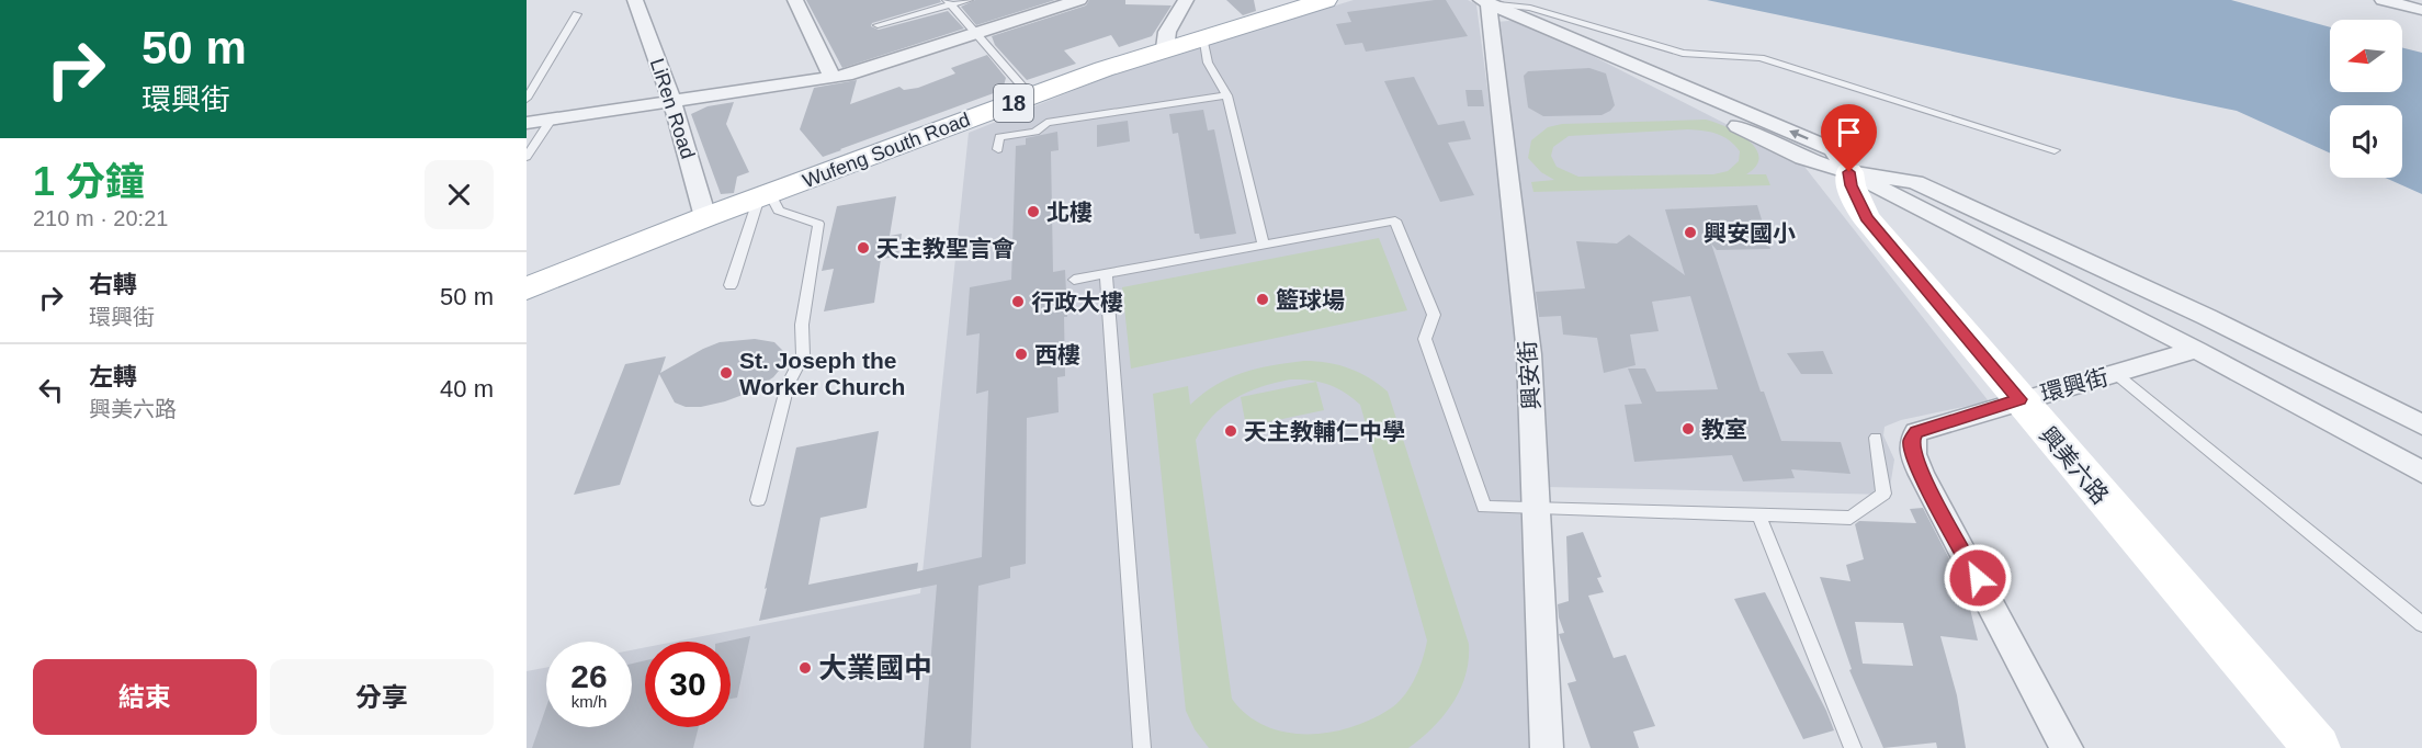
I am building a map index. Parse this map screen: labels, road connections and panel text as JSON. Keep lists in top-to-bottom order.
{
  "streets": {
    "main road": ["18", "Wufeng South Road", "興美六路"],
    "street": ["LiRen Road", "興安街", "環興街"]
  },
  "crossings": [
    ["LiRen Road", "Wufeng South Road"],
    ["環興街", "興美六路"]
  ],
  "places": [
    "北樓",
    "興安國小",
    "天主教聖言會",
    "籃球場",
    "行政大樓",
    "西樓",
    "St. Joseph the Worker Church",
    "教室",
    "天主教輔仁中學",
    "大業國中"
  ],
  "north": "left",
  "page": {
    "turn": ["50 m", "環興街"],
    "heading": ["1 分鐘", "210 m · 20:21"],
    "list": [
      {
        "name": "右轉",
        "note": "環興街",
        "value": "50 m"
      },
      {
        "name": "左轉",
        "note": "興美六路",
        "value": "40 m"
      }
    ],
    "speed": "26 km/h",
    "limit": "30",
    "buttons": ["結束", "分享"]
  }
}
